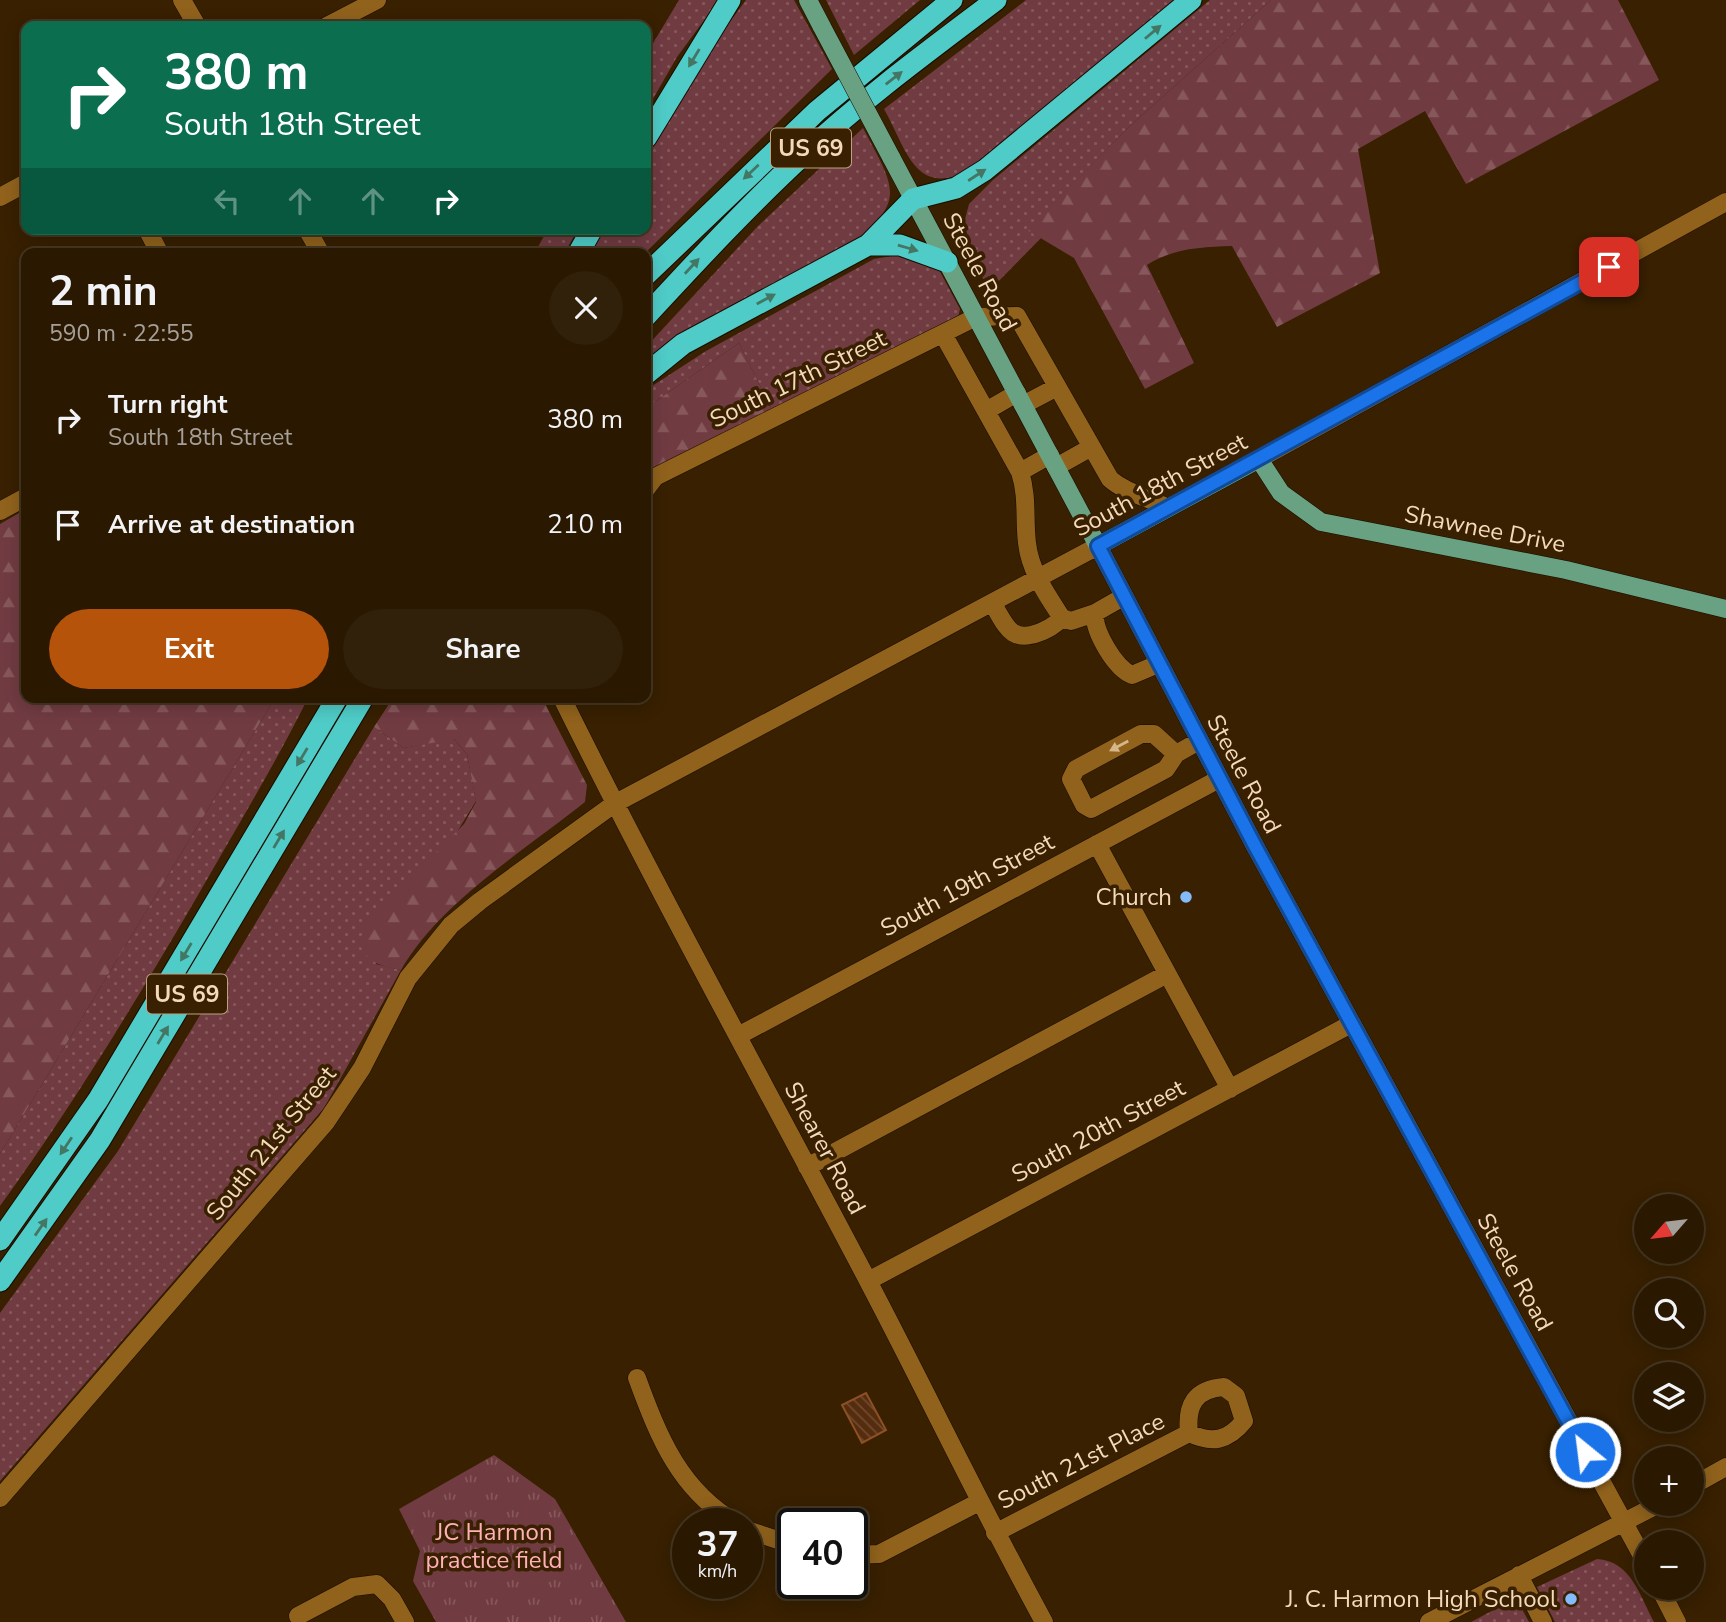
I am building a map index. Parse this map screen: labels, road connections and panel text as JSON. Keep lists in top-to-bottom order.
{
  "streets": {
    "highway": ["US 69"],
    "main road": ["Steele Road", "South 18th Street", "Shawnee Drive"],
    "street": [
      "South 17th Street",
      "South 19th Street",
      "South 20th Street",
      "South 21st Street",
      "Shearer Road",
      "South 21st Place"
    ]
  },
  "crossings": [
    ["Steele Road", "South 17th Street"],
    ["Steele Road", "South 18th Street"],
    ["Steele Road", "South 19th Street"],
    ["Steele Road", "South 20th Street"],
    ["South 18th Street", "Shawnee Drive"],
    ["South 18th Street", "South 21st Street"],
    ["South 18th Street", "Shearer Road"],
    ["South 19th Street", "Shearer Road"],
    ["South 20th Street", "Shearer Road"],
    ["South 21st Street", "Shearer Road"],
    ["Shearer Road", "South 21st Place"]
  ],
  "parks": ["JC Harmon practice field"],
  "places": ["Church", "J. C. Harmon High School"],
  "north": "bottom left",
  "page": {
    "turn": ["380 m", "South 18th Street"],
    "heading": ["2 min", "590 m · 22:55"],
    "list": [
      {
        "name": "Turn right",
        "note": "South 18th Street",
        "value": "380 m"
      },
      {
        "name": "Arrive at destination",
        "value": "210 m"
      }
    ],
    "buttons": ["Exit", "Share"],
    "map_buttons": ["+", "−"],
    "speed": "37 km/h",
    "limit": "40"
  }
}
